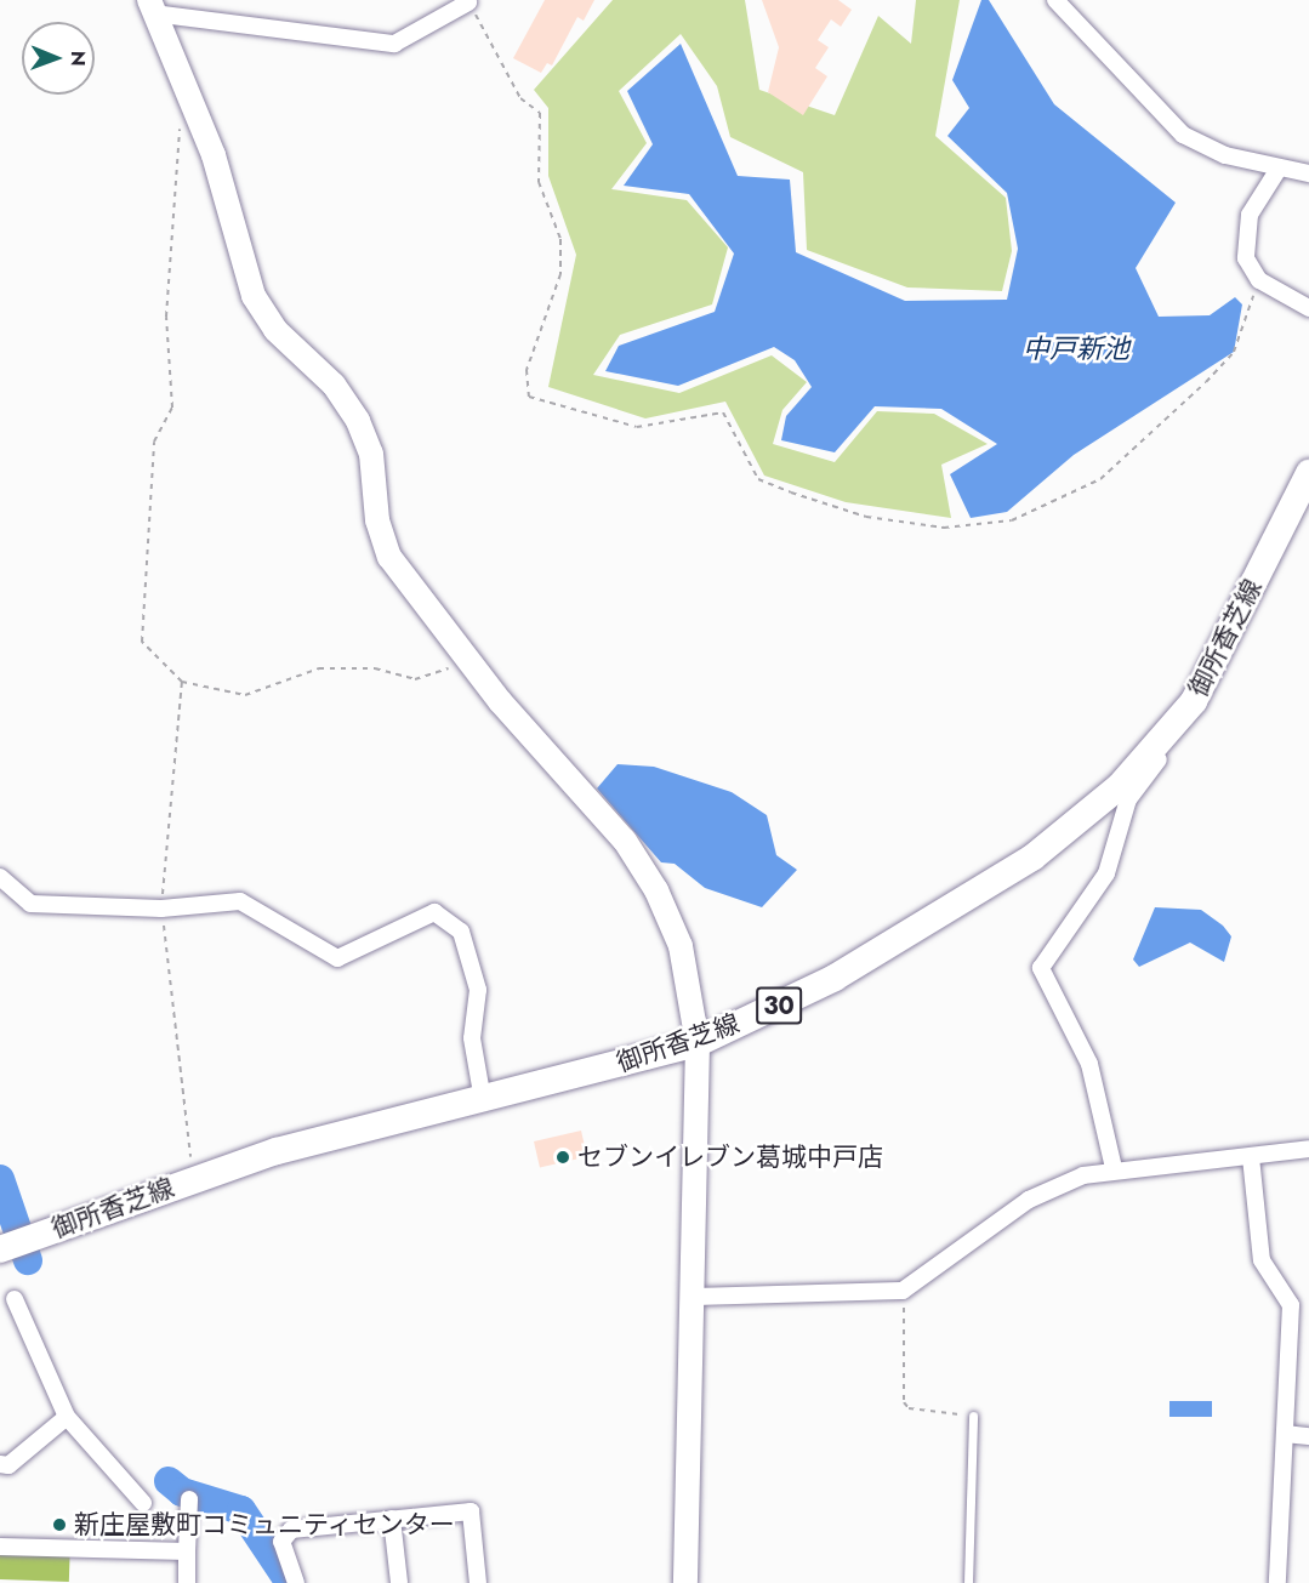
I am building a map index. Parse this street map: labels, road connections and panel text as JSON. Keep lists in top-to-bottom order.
{
  "streets": {
    "main road": ["御所香芝線", "30"]
  },
  "water": ["中戸新池"],
  "places": ["セブンイレブン葛城中戸店", "新庄屋敷町コミュニティセンター"],
  "north": "right"
}
